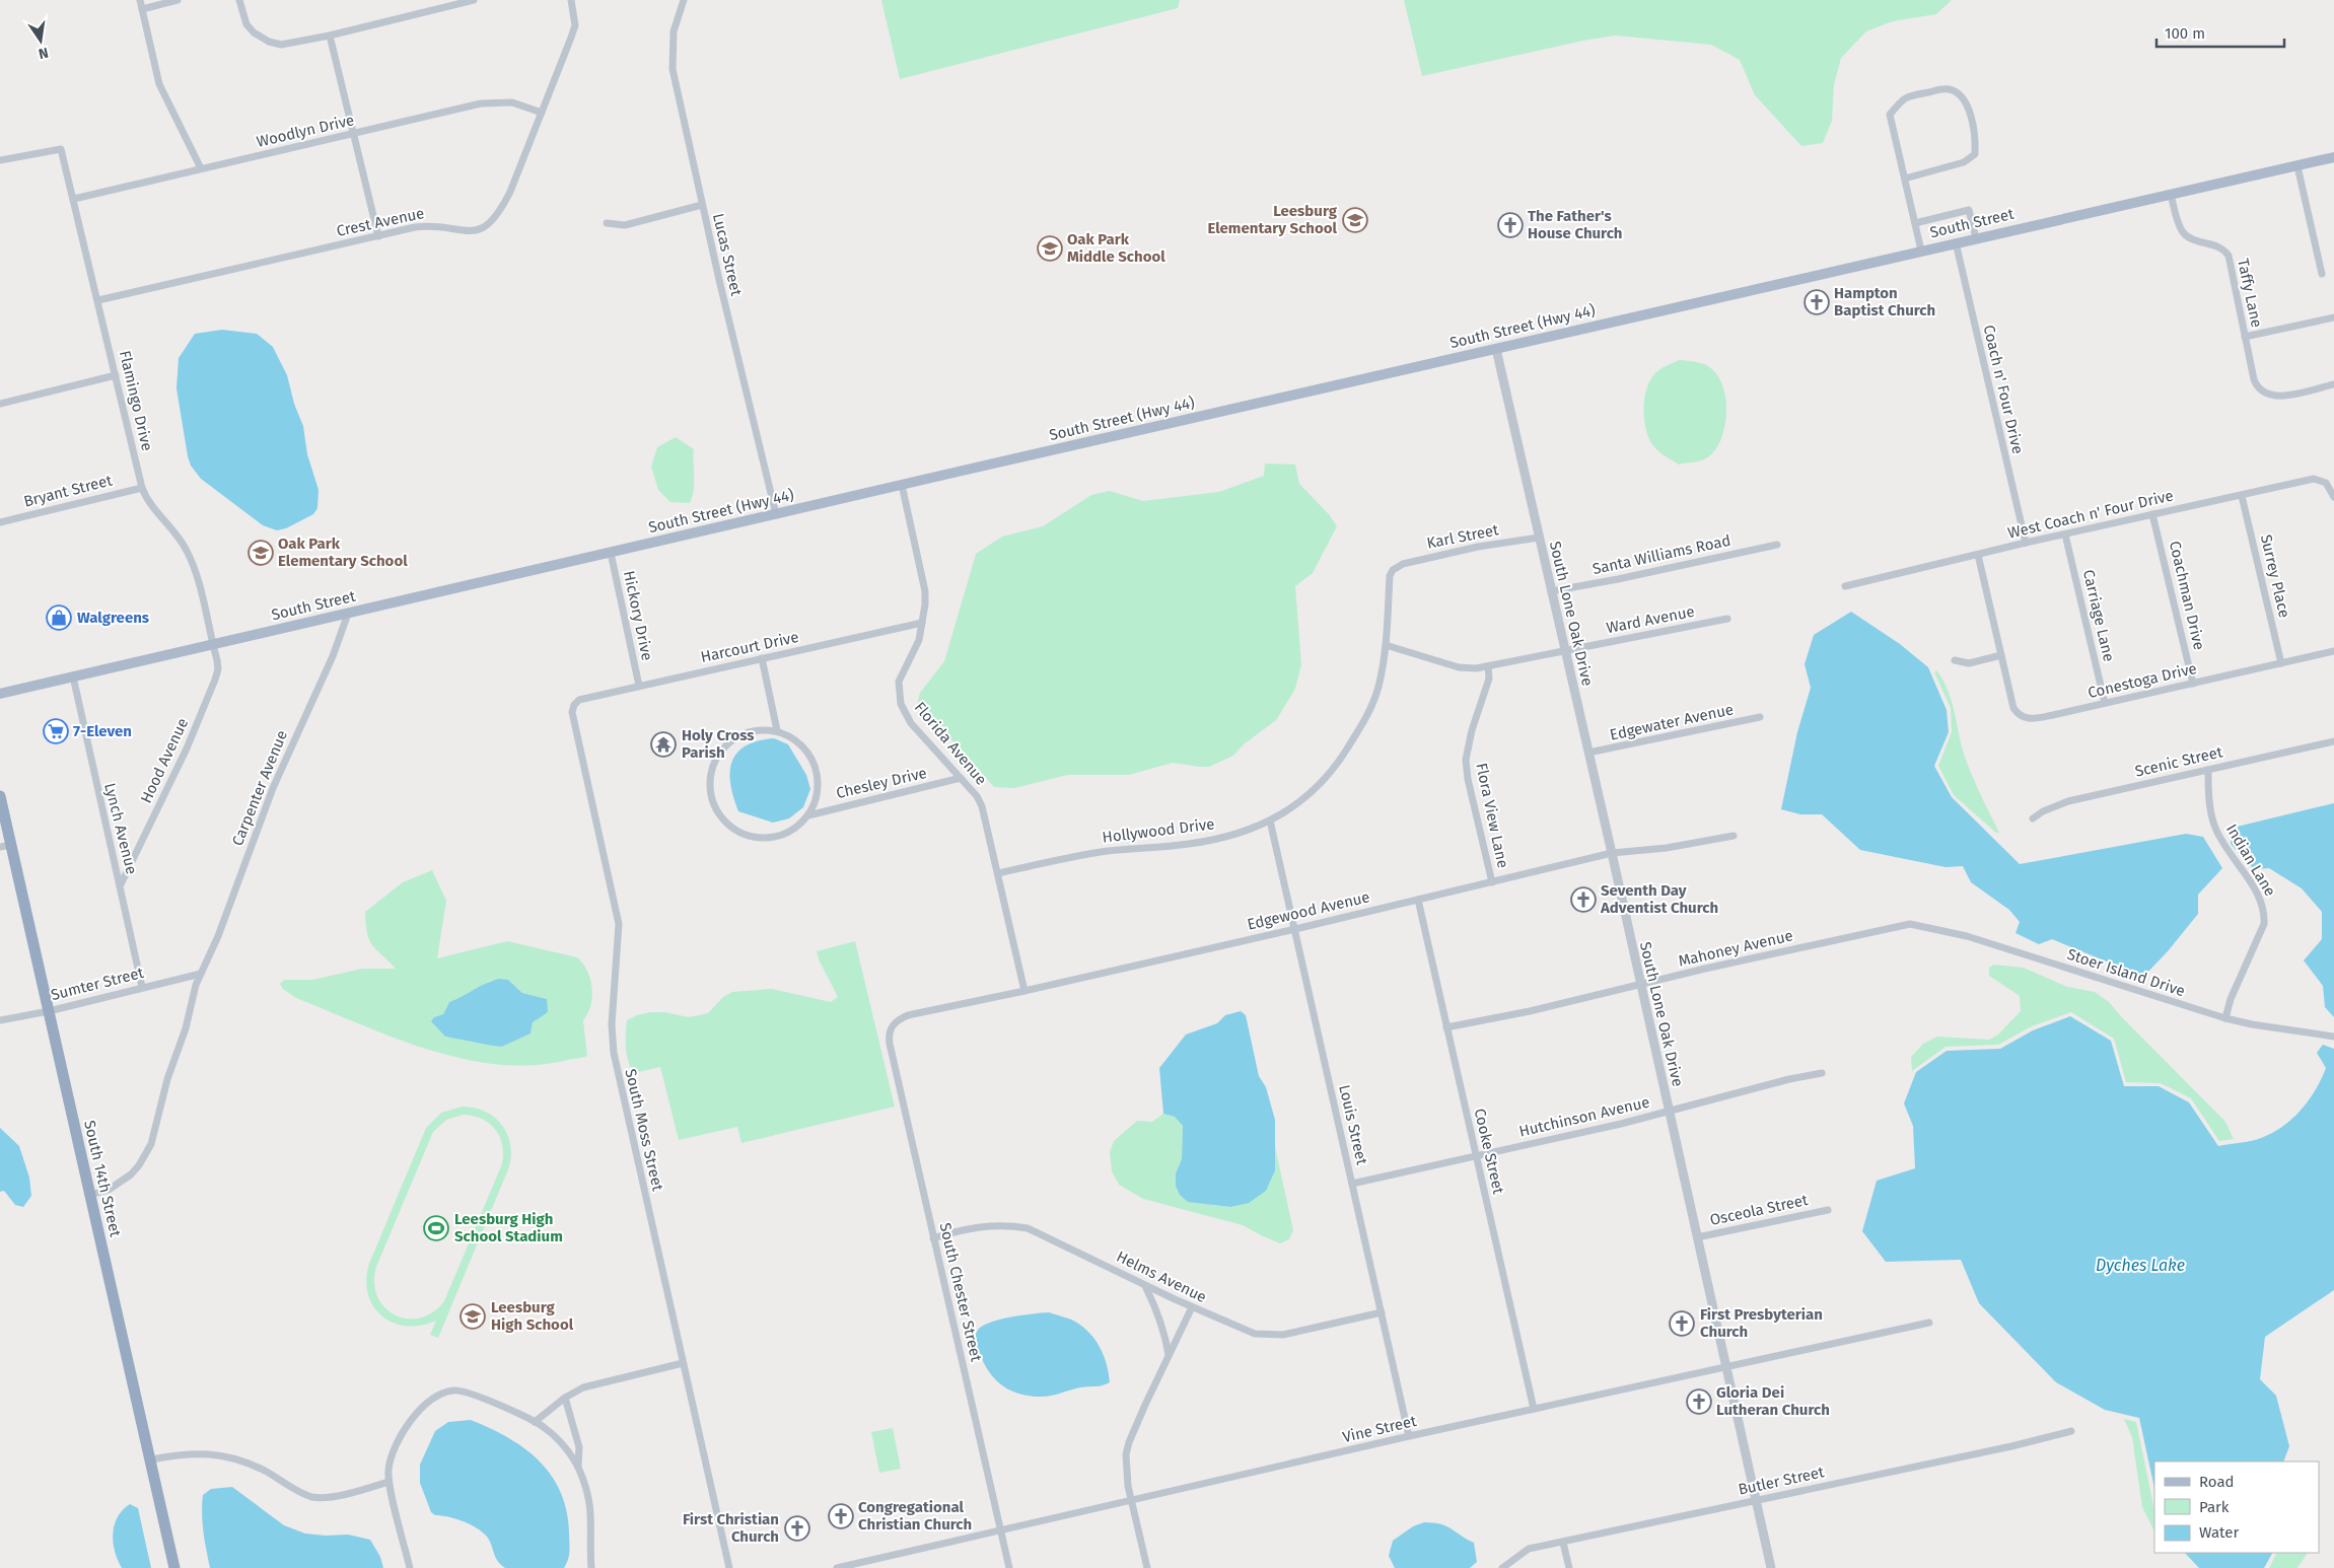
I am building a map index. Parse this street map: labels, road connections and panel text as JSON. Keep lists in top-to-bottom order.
{
  "streets": {
    "highway": ["South 14th Street"],
    "main road": ["South Street", "South Street (Hwy 44)"],
    "street": [
      "Woodlyn Drive",
      "Crest Avenue",
      "Lucas Street",
      "Taffy Lane",
      "Coach n' Four Drive",
      "Flamingo Drive",
      "Bryant Street",
      "West Coach n' Four Drive",
      "Karl Street",
      "Santa Williams Road",
      "Surrey Place",
      "Coachman Drive",
      "South Lone Oak Drive",
      "Hickory Drive",
      "Carriage Lane",
      "Ward Avenue",
      "Harcourt Drive",
      "Conestoga Drive",
      "Edgewater Avenue",
      "Florida Avenue",
      "Hood Avenue",
      "Scenic Street",
      "Chesley Drive",
      "Carpenter Avenue",
      "Flora View Lane",
      "Lynch Avenue",
      "Hollywood Drive",
      "Indian Lane",
      "Edgewood Avenue",
      "Mahoney Avenue",
      "Stoer Island Drive",
      "Sumter Street",
      "Hutchinson Avenue",
      "Louis Street",
      "South Moss Street",
      "Cooke Street",
      "Osceola Street",
      "Helms Avenue",
      "South Chester Street",
      "Vine Street",
      "Butler Street"
    ]
  },
  "crossings": [
    ["Woodlyn Drive", "Crest Avenue"],
    ["Woodlyn Drive", "Flamingo Drive"],
    ["Crest Avenue", "Flamingo Drive"],
    ["South Street", "Taffy Lane"],
    ["South Street", "South Street (Hwy 44)"],
    ["South Street", "Coach n' Four Drive"],
    ["South Street", "Flamingo Drive"],
    ["South Street", "Hickory Drive"],
    ["South Street", "Hood Avenue"],
    ["South Street", "Carpenter Avenue"],
    ["South Street", "Lynch Avenue"],
    ["Lucas Street", "South Street (Hwy 44)"],
    ["South Street (Hwy 44)", "South Lone Oak Drive"],
    ["South Street (Hwy 44)", "Florida Avenue"],
    ["Coach n' Four Drive", "West Coach n' Four Drive"],
    ["Flamingo Drive", "Bryant Street"],
    ["Flamingo Drive", "Hood Avenue"],
    ["West Coach n' Four Drive", "Surrey Place"],
    ["West Coach n' Four Drive", "Coachman Drive"],
    ["West Coach n' Four Drive", "Carriage Lane"],
    ["West Coach n' Four Drive", "Conestoga Drive"],
    ["Karl Street", "South Lone Oak Drive"],
    ["Karl Street", "Hollywood Drive"],
    ["Santa Williams Road", "South Lone Oak Drive"],
    ["Surrey Place", "Conestoga Drive"],
    ["Coachman Drive", "Conestoga Drive"],
    ["South Lone Oak Drive", "Ward Avenue"],
    ["South Lone Oak Drive", "Edgewater Avenue"],
    ["South Lone Oak Drive", "Edgewood Avenue"],
    ["South Lone Oak Drive", "Mahoney Avenue"],
    ["South Lone Oak Drive", "Hutchinson Avenue"],
    ["South Lone Oak Drive", "Osceola Street"],
    ["South Lone Oak Drive", "Vine Street"],
    ["South Lone Oak Drive", "Butler Street"],
    ["Hickory Drive", "Harcourt Drive"],
    ["Carriage Lane", "Conestoga Drive"],
    ["Ward Avenue", "Flora View Lane"],
    ["Ward Avenue", "Hollywood Drive"],
    ["Harcourt Drive", "Florida Avenue"],
    ["Harcourt Drive", "South Moss Street"],
    ["Florida Avenue", "Chesley Drive"],
    ["Florida Avenue", "Hollywood Drive"],
    ["Florida Avenue", "Edgewood Avenue"],
    ["Hood Avenue", "Lynch Avenue"],
    ["Scenic Street", "Indian Lane"],
    ["Carpenter Avenue", "Sumter Street"],
    ["Flora View Lane", "Edgewood Avenue"],
    ["Lynch Avenue", "Sumter Street"],
    ["Hollywood Drive", "Louis Street"],
    ["Indian Lane", "Stoer Island Drive"],
    ["Edgewood Avenue", "Louis Street"],
    ["Edgewood Avenue", "Cooke Street"],
    ["Edgewood Avenue", "South Chester Street"],
    ["Mahoney Avenue", "Stoer Island Drive"],
    ["Mahoney Avenue", "Cooke Street"],
    ["Sumter Street", "South 14th Street"],
    ["Hutchinson Avenue", "Louis Street"],
    ["Hutchinson Avenue", "Cooke Street"],
    ["Louis Street", "Helms Avenue"],
    ["Louis Street", "Vine Street"],
    ["Cooke Street", "Vine Street"],
    ["Helms Avenue", "South Chester Street"],
    ["South Chester Street", "Vine Street"]
  ],
  "water": ["Dyches Lake"],
  "places": {
    "school or university": [
      "Leesburg Elementary School",
      "Oak Park Middle School",
      "Oak Park Elementary School",
      "Leesburg High School"
    ],
    "church": [
      "The Father's House Church",
      "Hampton Baptist Church",
      "Seventh Day Adventist Church",
      "First Presbyterian Church",
      "Gloria Dei Lutheran Church",
      "Congregational Christian Church",
      "First Christian Church"
    ],
    "shop": ["Walgreens"],
    "supermarket": ["7-Eleven"],
    "temple": ["Holy Cross Parish"],
    "sports": ["Leesburg High School Stadium"]
  },
  "legend": ["Road", "Park", "Water"],
  "scale_bar": "100 m",
  "north": "bottom"
}
